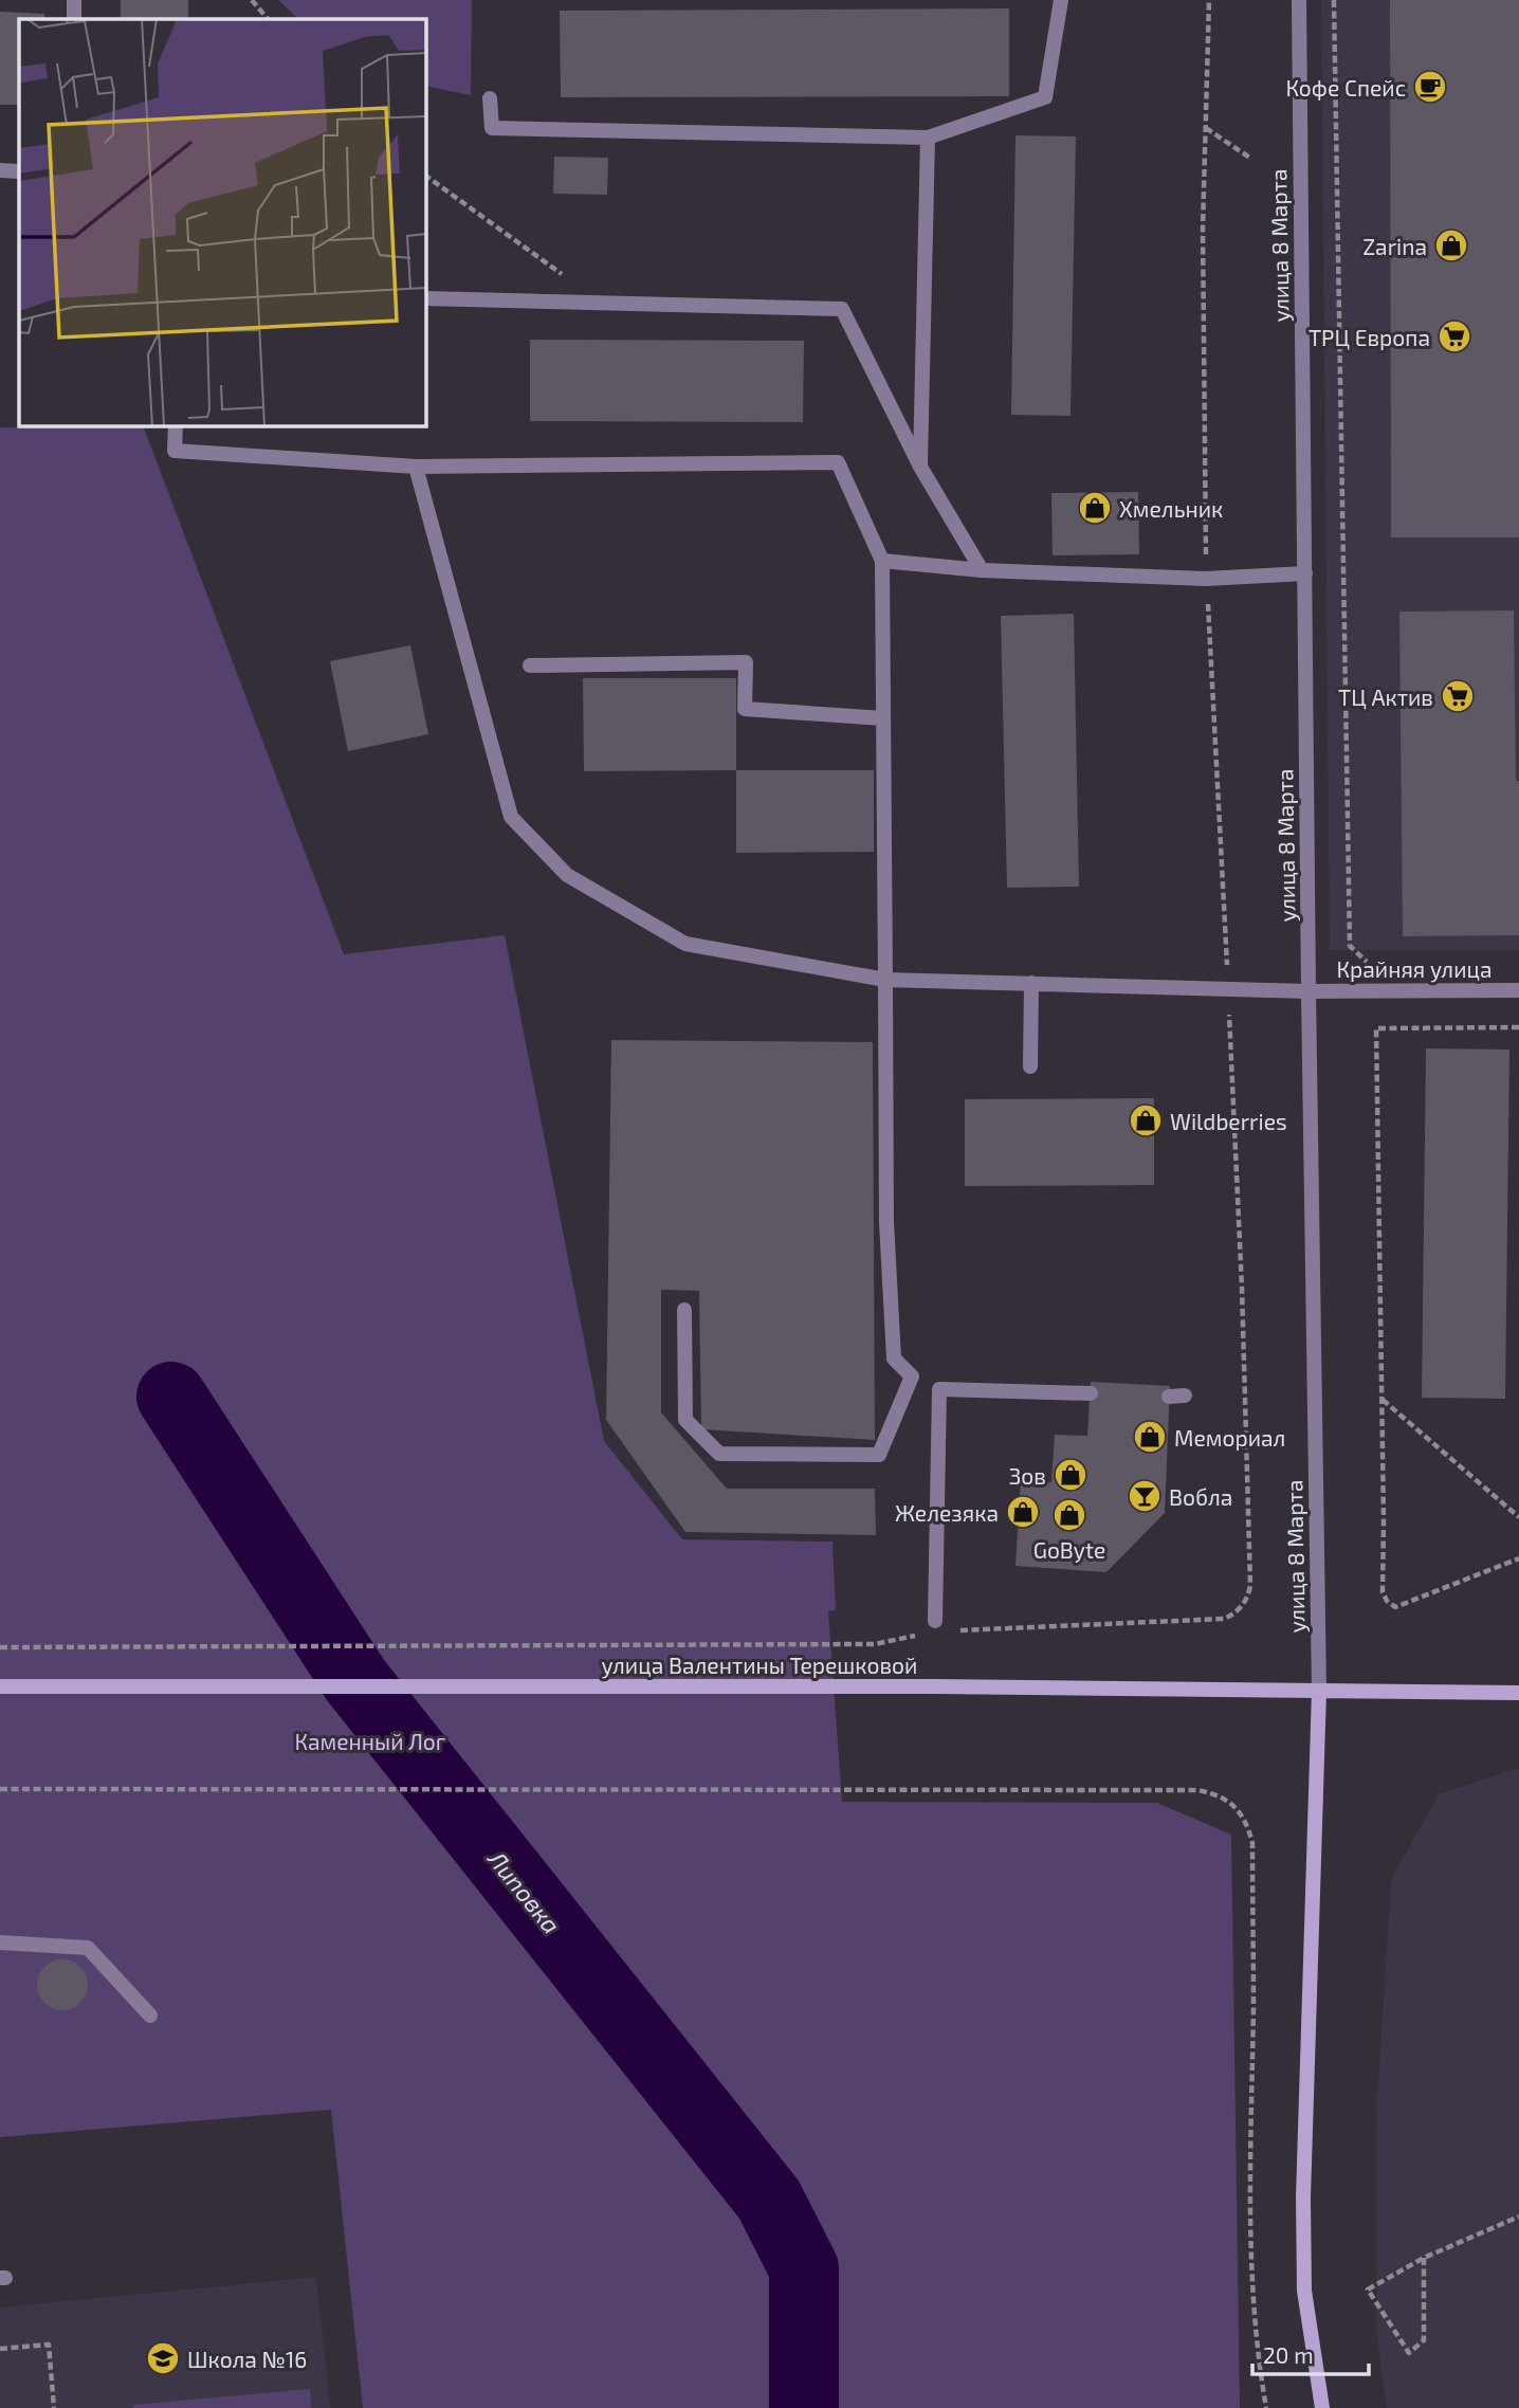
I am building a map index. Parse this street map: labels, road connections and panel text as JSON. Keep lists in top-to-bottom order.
{
  "streets": {
    "main road": ["улица Валентины Терешковой"],
    "street": ["улица 8 Марта", "Крайняя улица"]
  },
  "crossings": [
    ["улица 8 Марта", "Крайняя улица"],
    ["улица 8 Марта", "улица Валентины Терешковой"]
  ],
  "water": ["Липовка"],
  "parks": ["Каменный Лог"],
  "places": {
    "cafe": ["Кофе Спейс"],
    "shop": [
      "Zarina",
      "Хмельник",
      "Wildberries",
      "Мемориал",
      "Зов",
      "Железяка",
      "GoByte"
    ],
    "supermarket": ["ТРЦ Европа", "ТЦ Актив"],
    "bar": ["Вобла"],
    "school or university": ["Школа №16"]
  },
  "scale_bar": "20 m"
}
